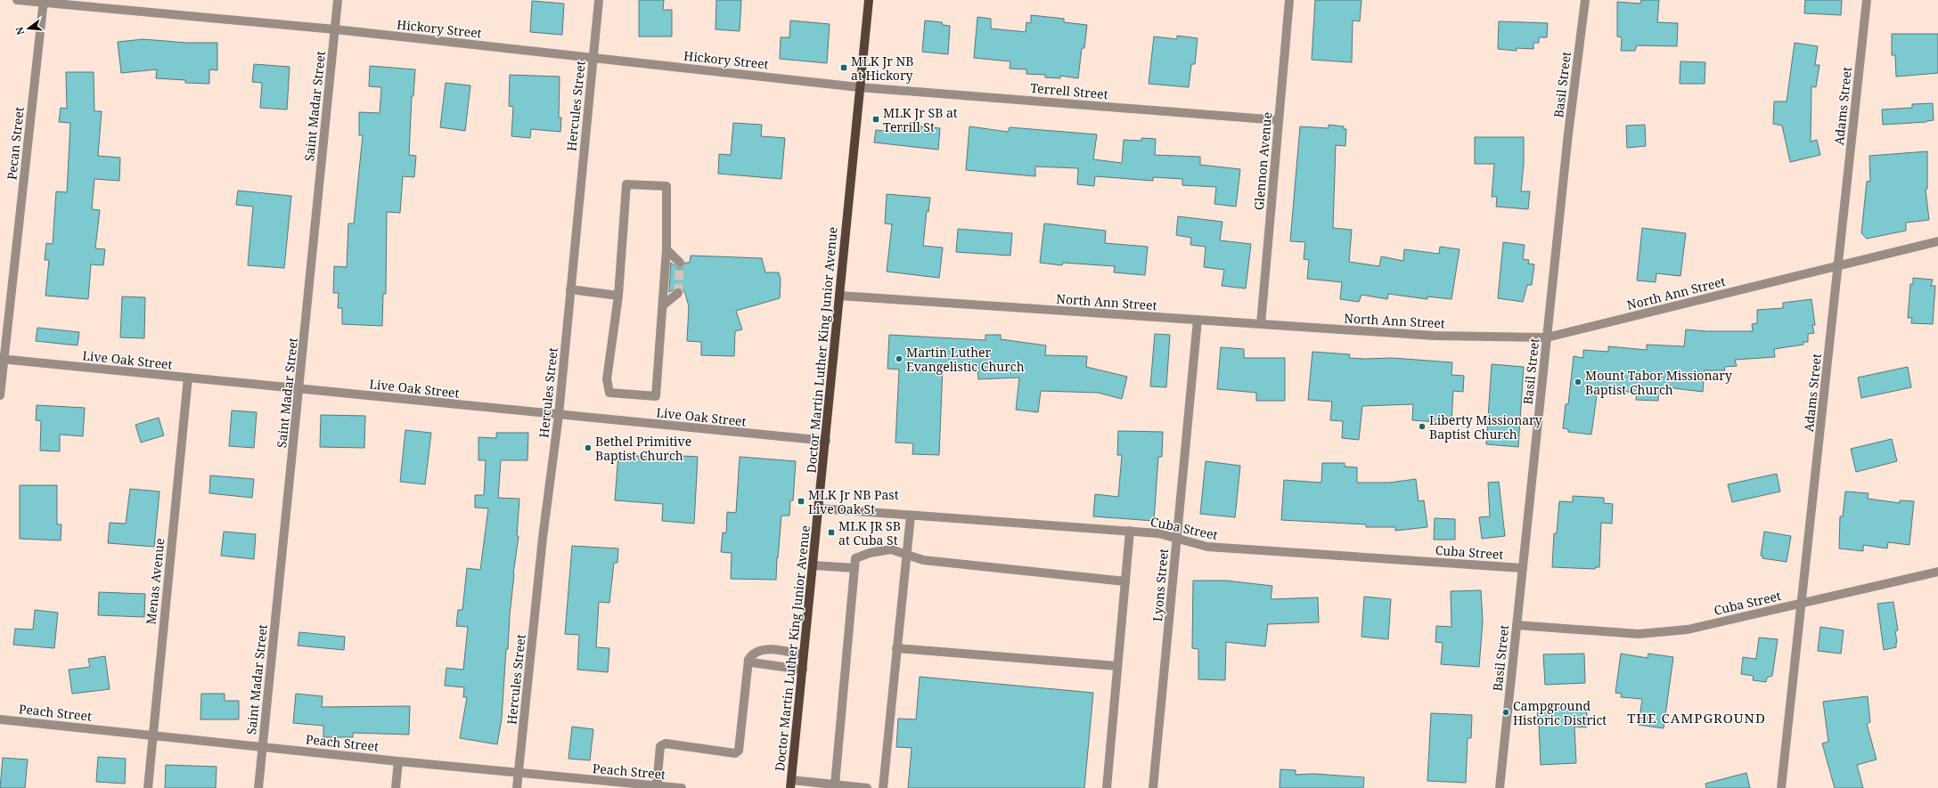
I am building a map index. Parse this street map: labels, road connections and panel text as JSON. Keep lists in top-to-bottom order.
{
  "streets": {
    "main road": ["Doctor Martin Luther King Junior Avenue"],
    "street": [
      "Hickory Street",
      "Basil Street",
      "Terrell Street",
      "Saint Madar Street",
      "Hercules Street",
      "Adams Street",
      "Pecan Street",
      "Glennon Avenue",
      "North Ann Street",
      "Live Oak Street",
      "Cuba Street",
      "Menas Avenue",
      "Lyons Street",
      "Peach Street"
    ]
  },
  "crossings": [
    ["Hickory Street", "Terrell Street"],
    ["Hickory Street", "Saint Madar Street"],
    ["Hickory Street", "Hercules Street"],
    ["Hickory Street", "Pecan Street"],
    ["Hickory Street", "Doctor Martin Luther King Junior Avenue"],
    ["Basil Street", "North Ann Street"],
    ["Basil Street", "Cuba Street"],
    ["Terrell Street", "Glennon Avenue"],
    ["Terrell Street", "Doctor Martin Luther King Junior Avenue"],
    ["Saint Madar Street", "Live Oak Street"],
    ["Saint Madar Street", "Peach Street"],
    ["Hercules Street", "Live Oak Street"],
    ["Hercules Street", "Peach Street"],
    ["Adams Street", "North Ann Street"],
    ["Adams Street", "Cuba Street"],
    ["Pecan Street", "Live Oak Street"],
    ["Glennon Avenue", "North Ann Street"],
    ["North Ann Street", "Doctor Martin Luther King Junior Avenue"],
    ["North Ann Street", "Lyons Street"],
    ["Doctor Martin Luther King Junior Avenue", "Live Oak Street"],
    ["Doctor Martin Luther King Junior Avenue", "Cuba Street"],
    ["Live Oak Street", "Menas Avenue"],
    ["Cuba Street", "Lyons Street"],
    ["Menas Avenue", "Peach Street"]
  ],
  "districts": ["THE CAMPGROUND"],
  "places": {
    "transit": [
      "MLK Jr NB at Hickory",
      "MLK Jr SB at Terrill St",
      "MLK Jr NB Past Live Oak St",
      "MLK JR SB at Cuba St"
    ],
    "other": [
      "Martin Luther Evangelistic Church",
      "Mount Tabor Missionary Baptist Church",
      "Liberty Missionary Baptist Church",
      "Bethel Primitive Baptist Church",
      "Campground Historic District"
    ]
  },
  "north": "left"
}
